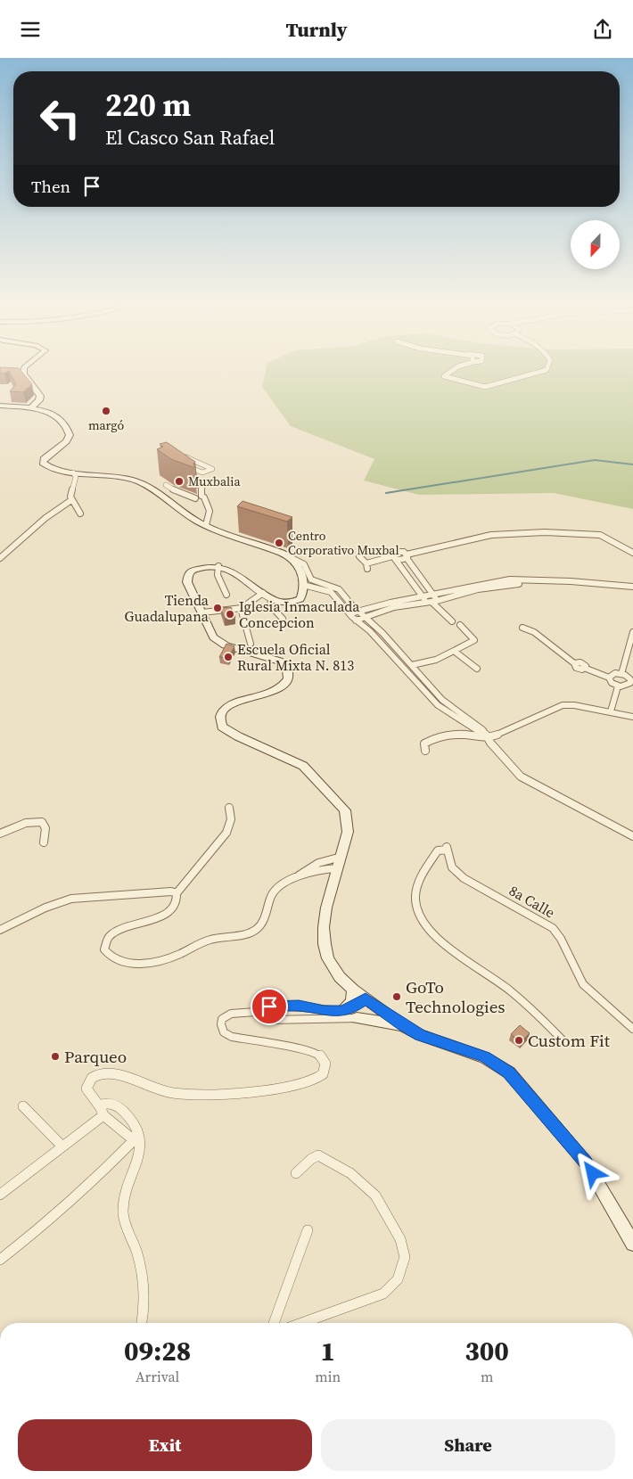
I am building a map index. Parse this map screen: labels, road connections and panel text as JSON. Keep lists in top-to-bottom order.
{
  "streets": {
    "street": ["8a Calle"]
  },
  "places": [
    "margó",
    "Muxbalia",
    "Centro Corporativo Muxbal",
    "Tienda Guadalupana",
    "Iglesia Inmaculada Concepcion",
    "Escuela Oficial Rural Mixta N. 813",
    "GoTo Technologies",
    "Custom Fit",
    "Parqueo"
  ],
  "north": "bottom",
  "page": {
    "header": "Turnly",
    "turn": ["220 m", "El Casco San Rafael"],
    "then": "Then",
    "eta": [
      "09:28",
      "Arrival",
      "1",
      "min",
      "300",
      "m"
    ],
    "buttons": ["Exit", "Share"]
  }
}
